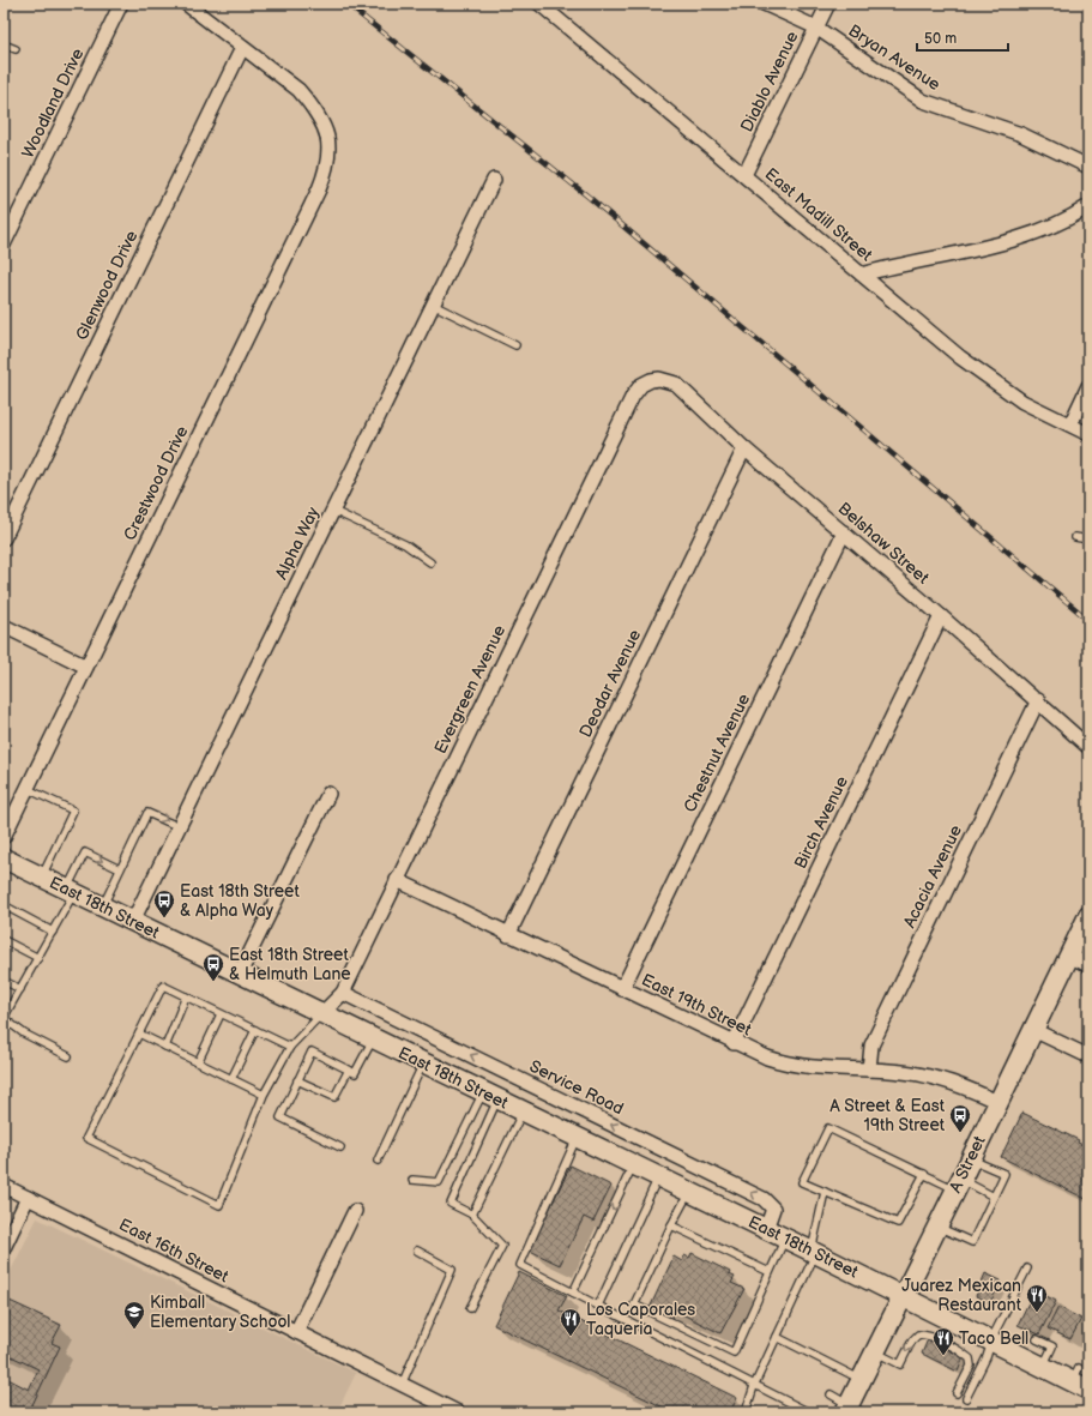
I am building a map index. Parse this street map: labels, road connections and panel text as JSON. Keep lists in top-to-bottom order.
{
  "streets": {
    "main road": ["East 18th Street", "A Street"],
    "street": [
      "Bryan Avenue",
      "Diablo Avenue",
      "Woodland Drive",
      "East Madill Street",
      "Glenwood Drive",
      "Crestwood Drive",
      "Alpha Way",
      "Belshaw Street",
      "Deodar Avenue",
      "Evergreen Avenue",
      "Chestnut Avenue",
      "Birch Avenue",
      "Acacia Avenue",
      "East 19th Street",
      "Service Road",
      "East 16th Street"
    ]
  },
  "crossings": [
    ["Bryan Avenue", "Diablo Avenue"],
    ["Diablo Avenue", "East Madill Street"],
    ["Glenwood Drive", "Crestwood Drive"],
    ["Alpha Way", "East 18th Street"],
    ["Belshaw Street", "Deodar Avenue"],
    ["Belshaw Street", "Evergreen Avenue"],
    ["Belshaw Street", "Chestnut Avenue"],
    ["Belshaw Street", "Birch Avenue"],
    ["Belshaw Street", "Acacia Avenue"],
    ["Deodar Avenue", "East 19th Street"],
    ["Evergreen Avenue", "East 18th Street"],
    ["Evergreen Avenue", "East 19th Street"],
    ["Evergreen Avenue", "Service Road"],
    ["Chestnut Avenue", "East 19th Street"],
    ["Birch Avenue", "East 19th Street"],
    ["Acacia Avenue", "East 19th Street"],
    ["East 18th Street", "Service Road"],
    ["East 18th Street", "A Street"],
    ["East 19th Street", "A Street"]
  ],
  "one_way": ["Service Road"],
  "places": {
    "bus stop": ["East 18th Street & Alpha Way", "East 18th Street & Helmuth Lane", "A Street & East 19th Street"],
    "restaurant": ["Juarez Mexican Restaurant", "Los Caporales Taqueria", "Taco Bell"],
    "school or university": ["Kimball Elementary School"]
  },
  "scale_bar": "50 m"
}
